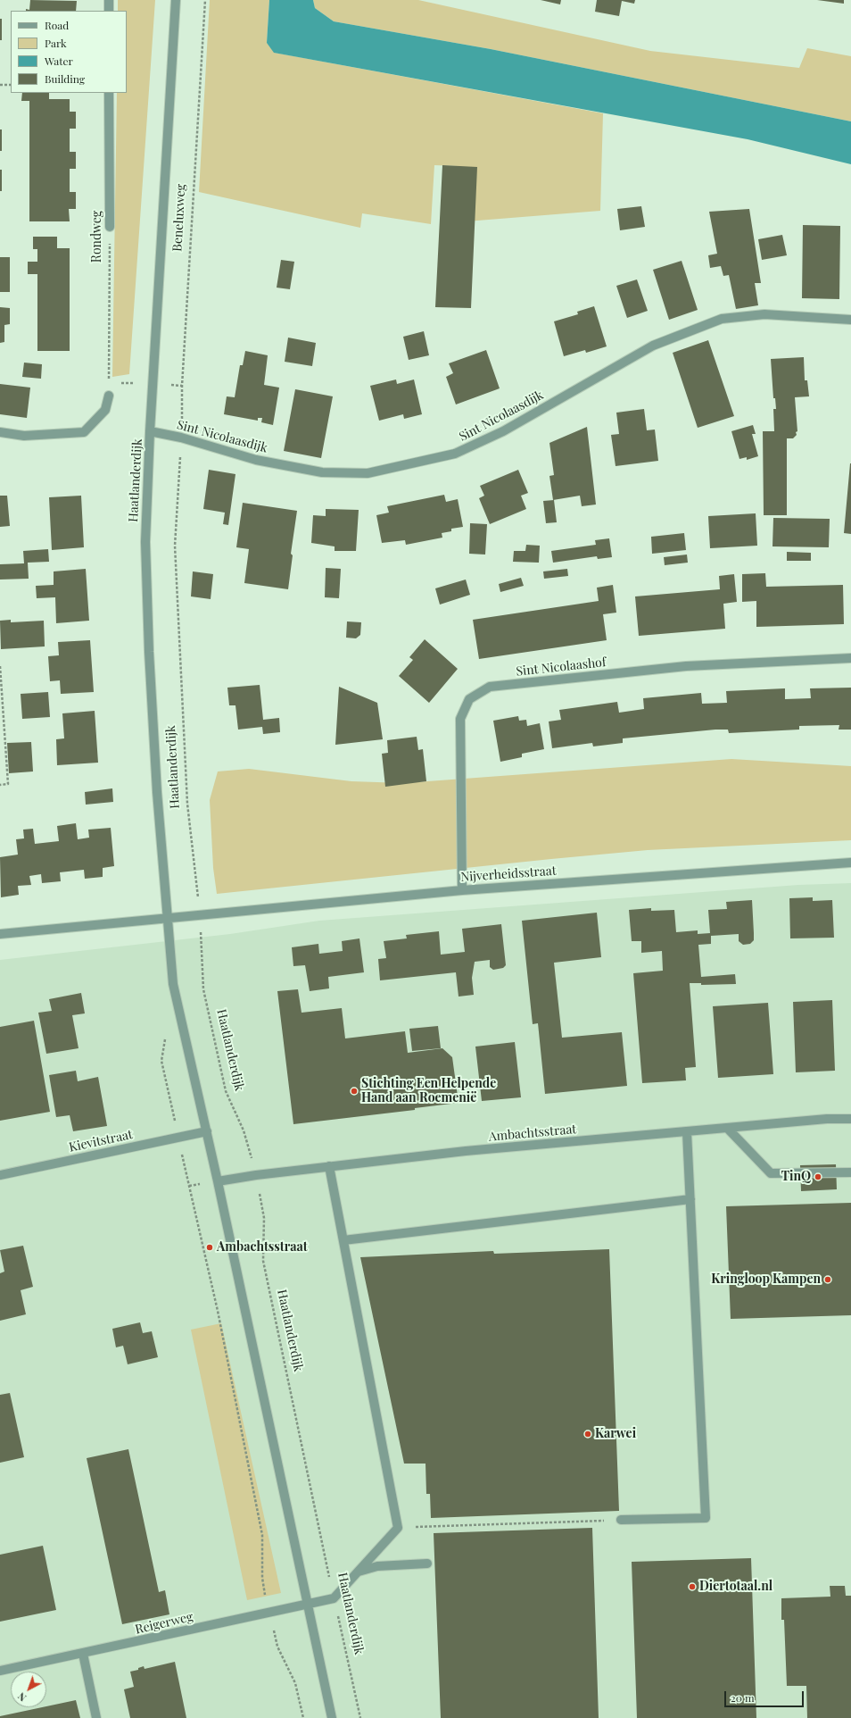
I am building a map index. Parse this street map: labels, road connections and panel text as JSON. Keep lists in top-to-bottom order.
{
  "streets": {
    "street": [
      "Beneluxweg",
      "Rondweg",
      "Sint Nicolaasdijk",
      "Haatlanderdijk",
      "Sint Nicolaashof",
      "Nijverheidsstraat",
      "Ambachtsstraat",
      "Kievitstraat",
      "Reigerweg"
    ]
  },
  "crossings": [
    ["Beneluxweg", "Sint Nicolaasdijk"],
    ["Beneluxweg", "Haatlanderdijk"],
    ["Sint Nicolaasdijk", "Haatlanderdijk"],
    ["Haatlanderdijk", "Nijverheidsstraat"],
    ["Haatlanderdijk", "Ambachtsstraat"],
    ["Haatlanderdijk", "Kievitstraat"],
    ["Haatlanderdijk", "Reigerweg"],
    ["Sint Nicolaashof", "Nijverheidsstraat"]
  ],
  "places": [
    "Stichting Een Helpende Hand aan Roemenië",
    "TinQ",
    "Ambachtsstraat",
    "Kringloop Kampen",
    "Karwei",
    "Diertotaal.nl"
  ],
  "legend": [
    "Road",
    "Park",
    "Water",
    "Building"
  ],
  "scale_bar": "20 m",
  "north": "bottom left"
}
